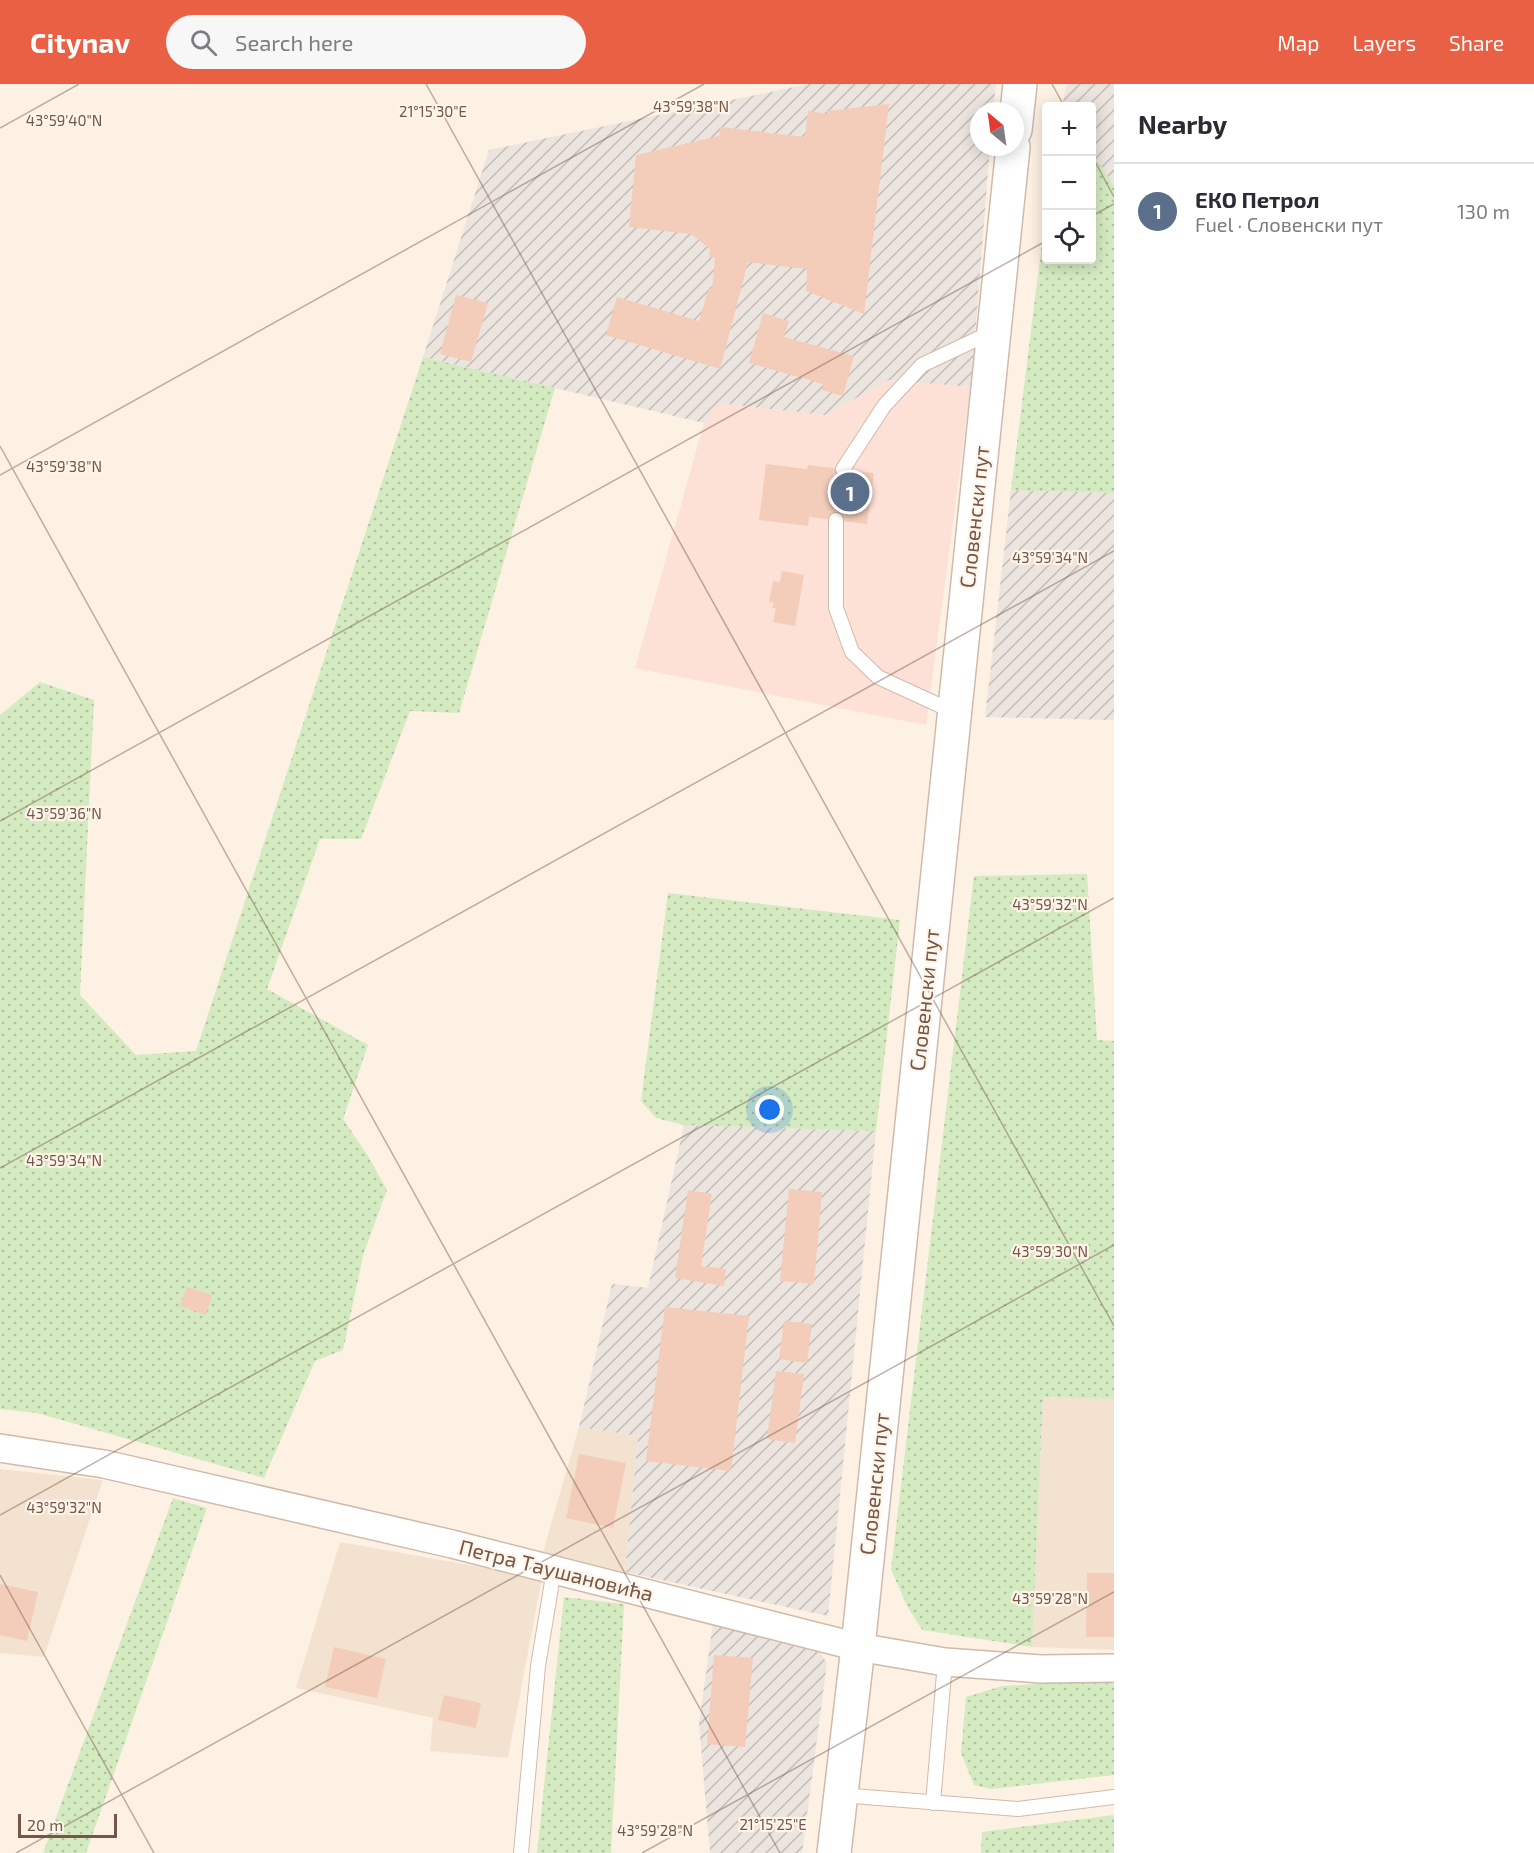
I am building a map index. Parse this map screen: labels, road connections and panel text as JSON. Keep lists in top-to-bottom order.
{
  "streets": {
    "street": ["Словенски пут", "Петра Таушановића"]
  },
  "crossings": [
    ["Словенски пут", "Петра Таушановића"]
  ],
  "scale_bar": "20 m",
  "north": "top left",
  "page": {
    "header": "Citynav",
    "search": "Search here",
    "nav": ["Map", "Layers", "Share"],
    "heading": "Nearby",
    "map_buttons": ["+", "−"],
    "list": [
      {
        "mark": "1",
        "name": "ЕКО Петрол",
        "note": "Fuel · Словенски пут",
        "value": "130 m"
      }
    ],
    "pins": "1",
    "scale": "20 m"
  },
  "coordinates": [
    "43°59'38\"N",
    "21°15'30\"E",
    "43°59'40\"N",
    "43°59'34\"N",
    "43°59'36\"N",
    "43°59'32\"N",
    "43°59'30\"N",
    "43°59'28\"N",
    "21°15'25\"E"
  ]
}
